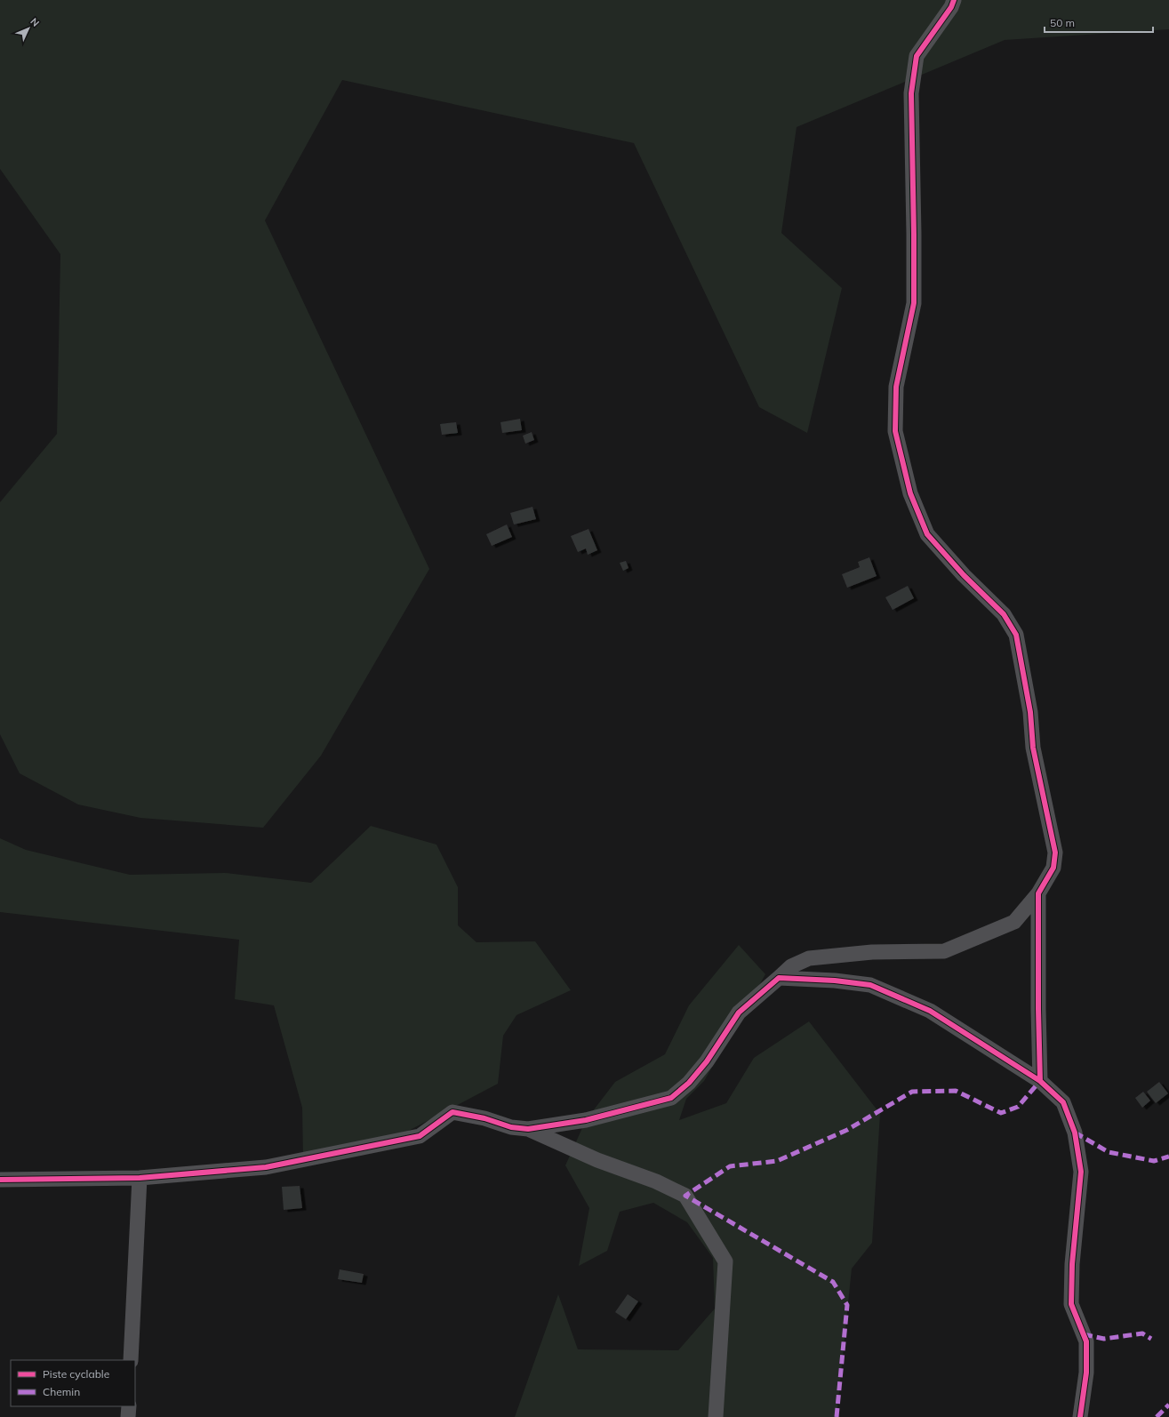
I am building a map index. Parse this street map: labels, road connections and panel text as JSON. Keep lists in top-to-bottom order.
{
  "legend": ["Piste cyclable", "Chemin"],
  "scale_bar": "50 m",
  "north": "top right"
}
